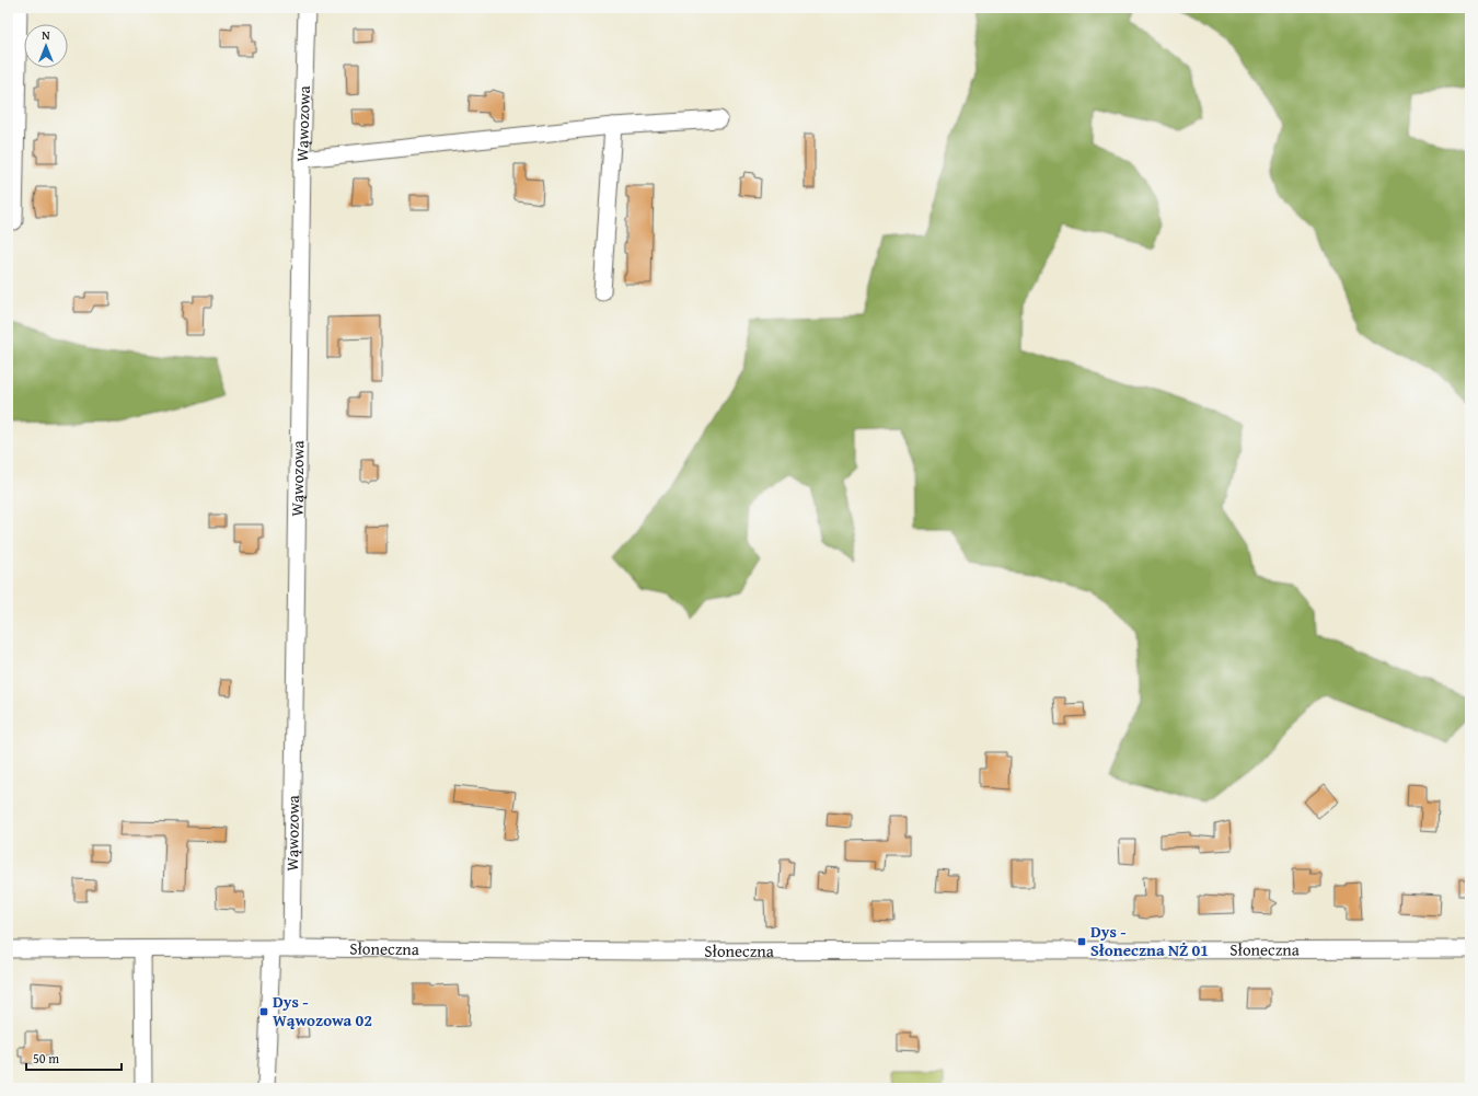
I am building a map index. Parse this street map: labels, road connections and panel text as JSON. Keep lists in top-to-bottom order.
{
  "streets": {
    "street": ["Wąwozowa", "Słoneczna"]
  },
  "crossings": [
    ["Wąwozowa", "Słoneczna"]
  ],
  "places": {
    "transit": ["Dys - Słoneczna NŻ 01", "Dys - Wąwozowa 02"]
  },
  "scale_bar": "50 m",
  "north": "top"
}
